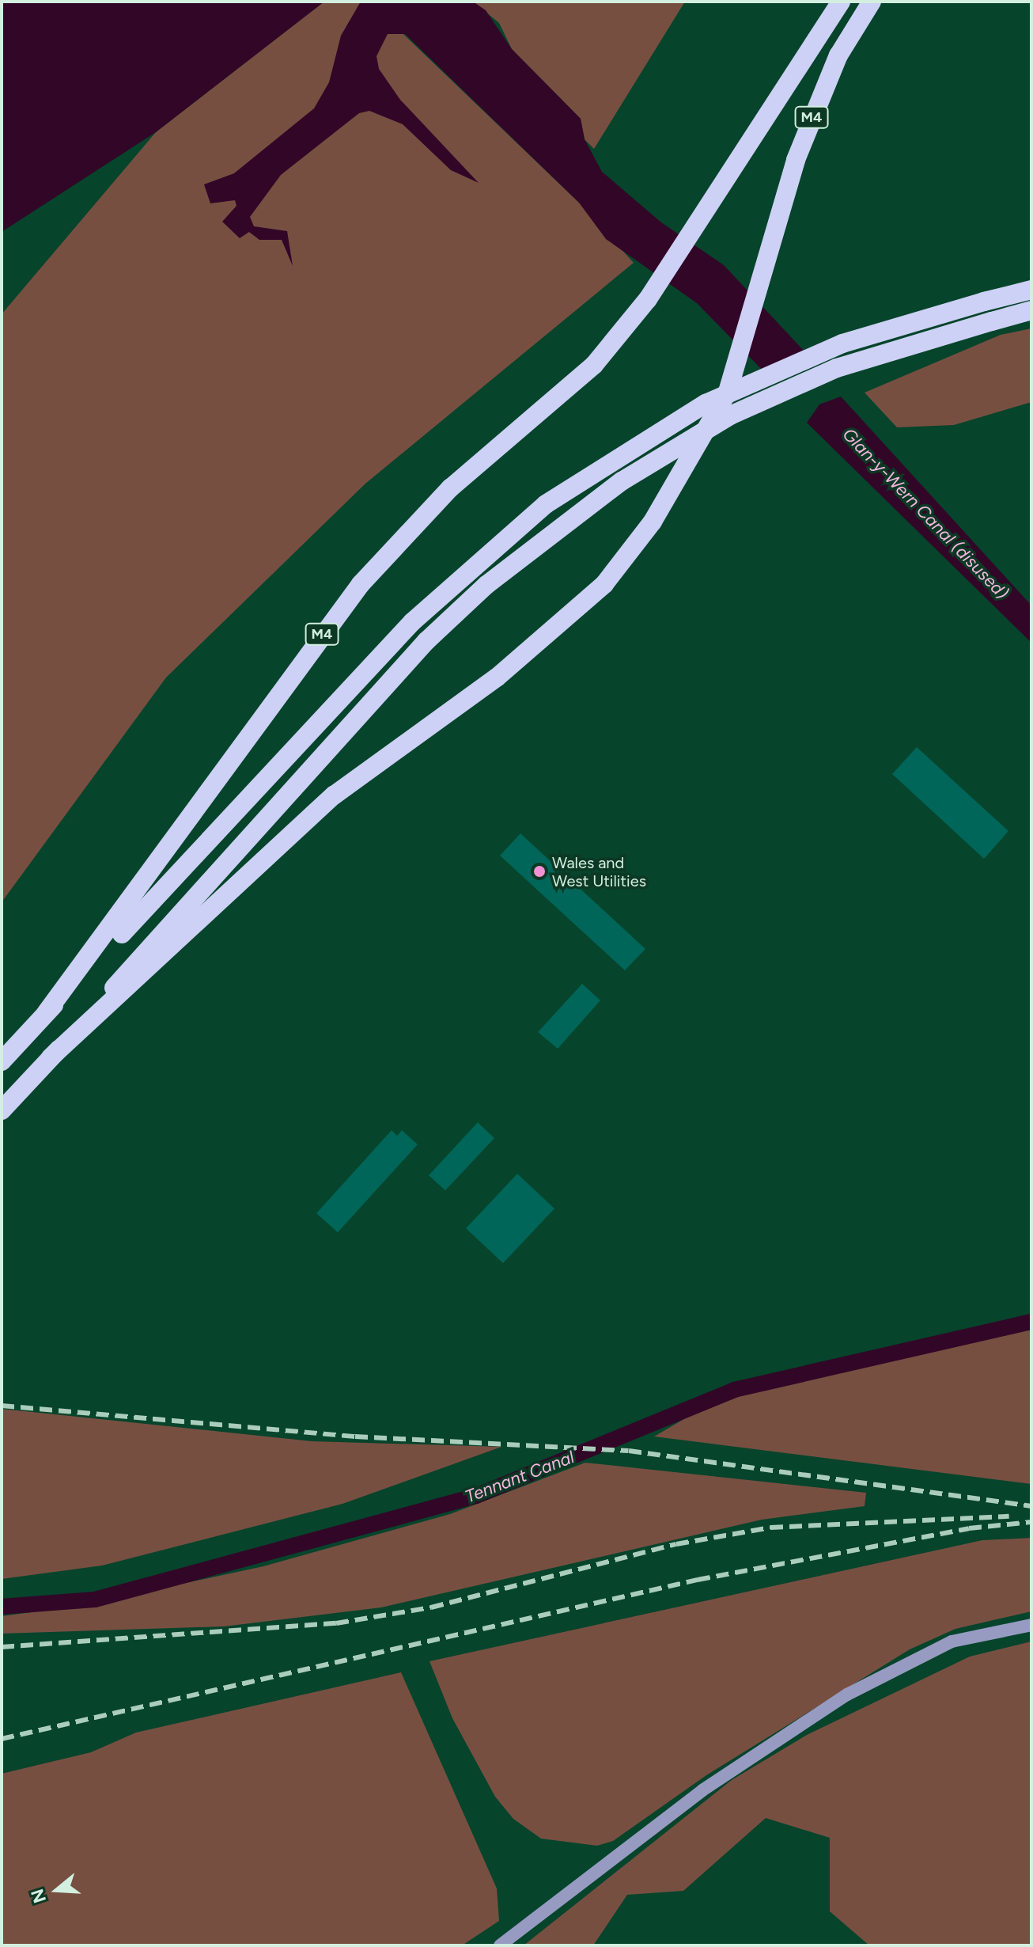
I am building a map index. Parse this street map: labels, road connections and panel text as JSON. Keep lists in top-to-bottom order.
{
  "streets": {
    "highway": ["M4"]
  },
  "water": ["Glan-y-Wern Canal (disused)", "Tennant Canal"],
  "places": ["Wales and West Utilities"],
  "north": "left"
}
